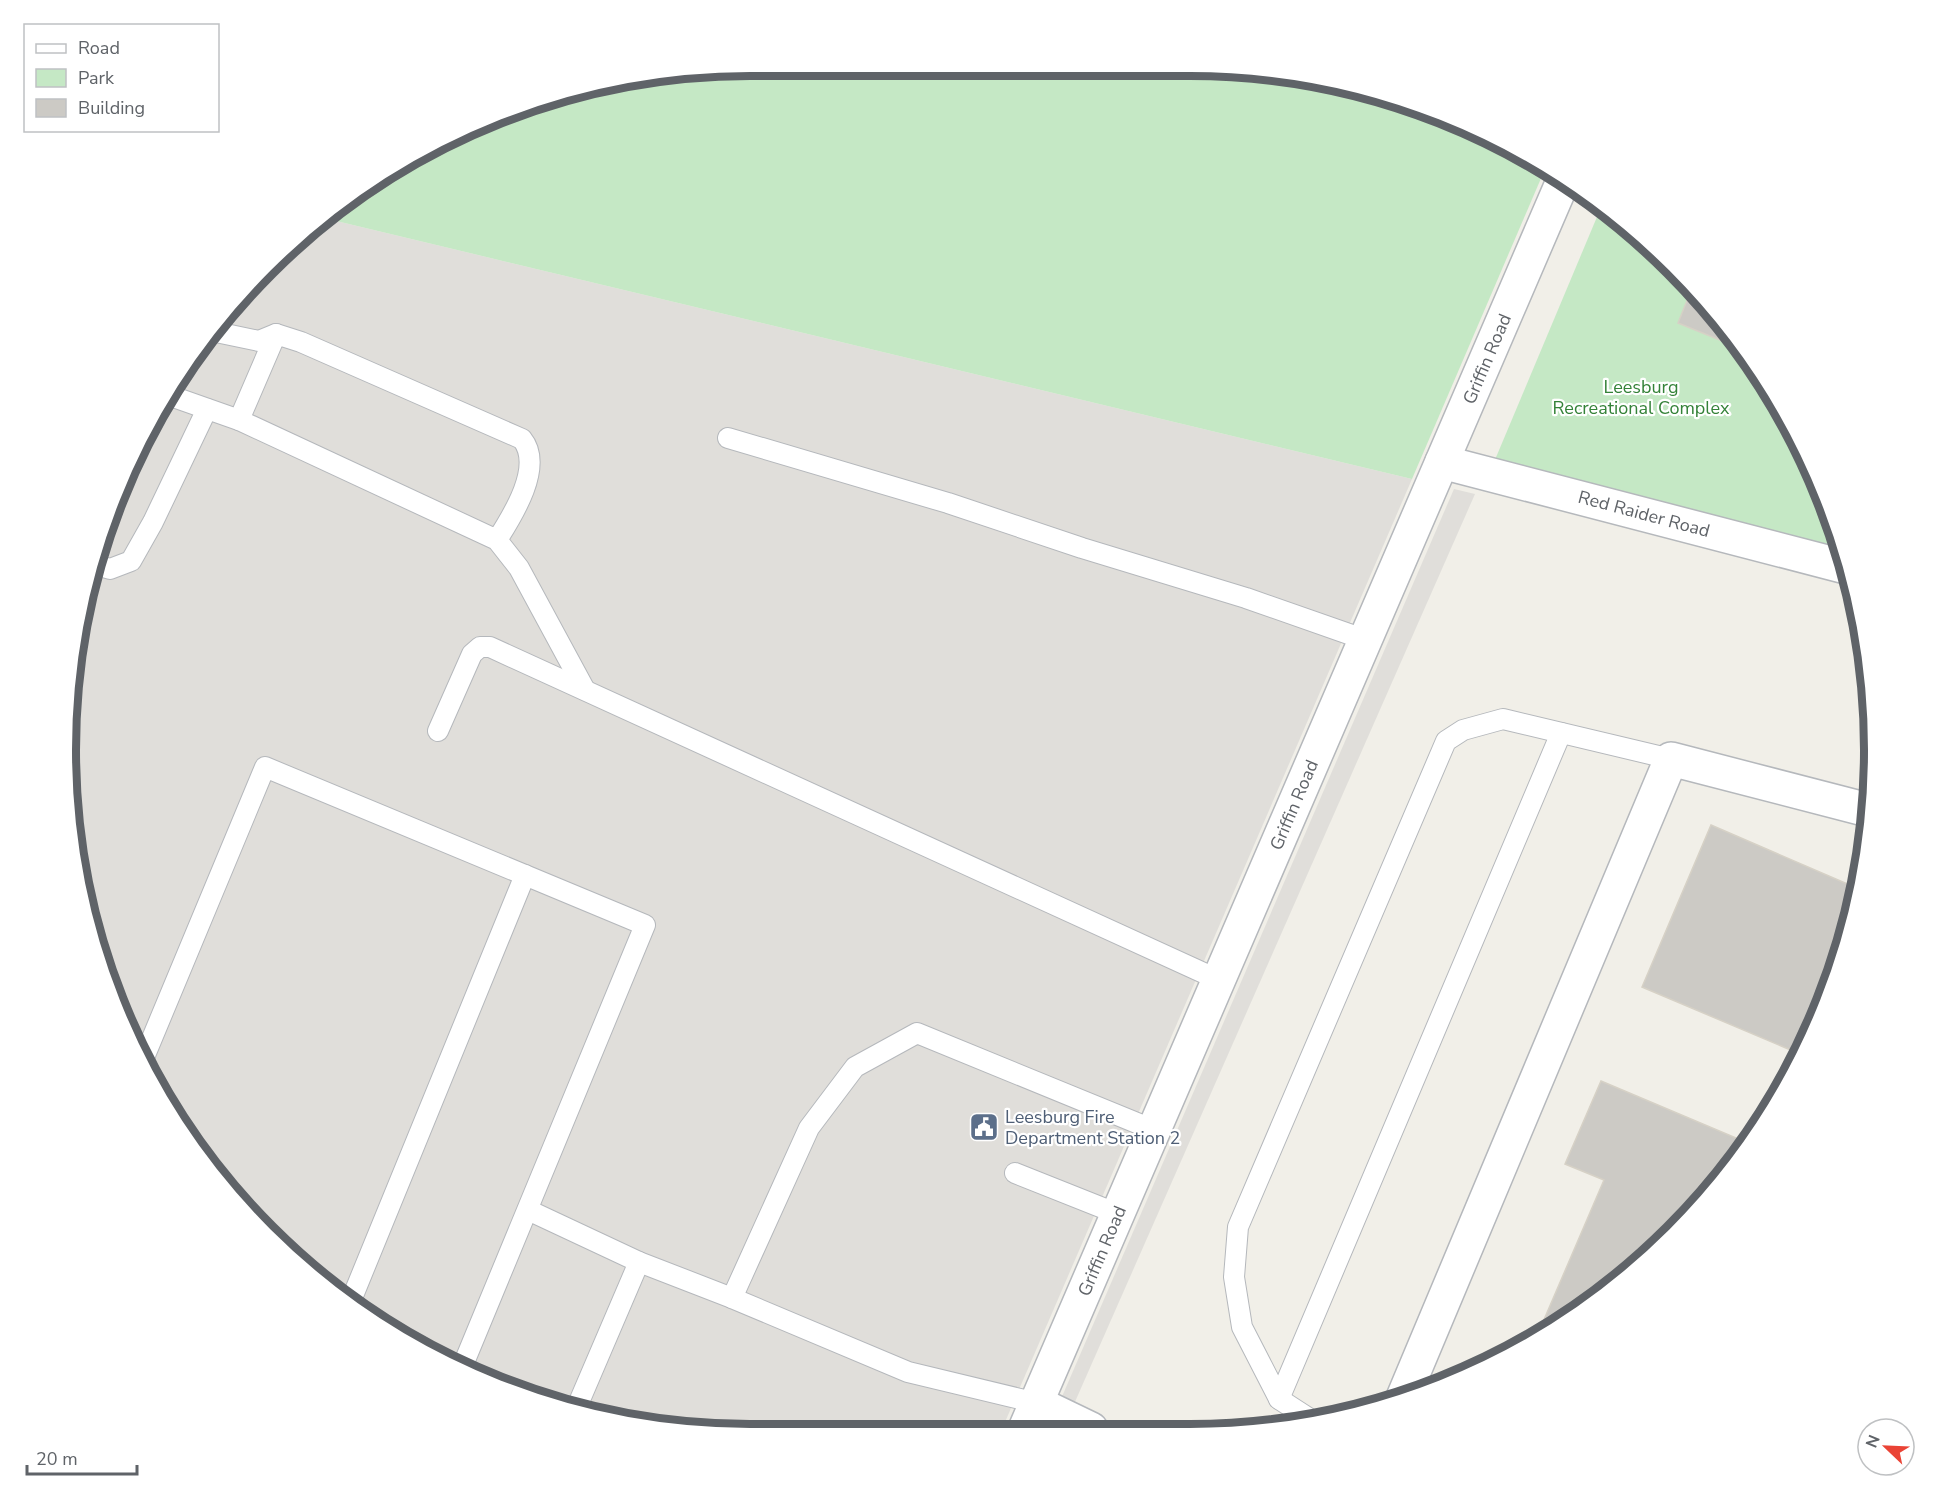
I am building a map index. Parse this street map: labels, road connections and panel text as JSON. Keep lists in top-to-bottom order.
{
  "streets": {
    "street": ["Griffin Road", "Red Raider Road"]
  },
  "crossings": [
    ["Griffin Road", "Red Raider Road"]
  ],
  "parks": ["Leesburg Recreational Complex"],
  "places": {
    "public building": ["Leesburg Fire Department Station 2"]
  },
  "legend": ["Road", "Park", "Building"],
  "scale_bar": "20 m",
  "north": "top left"
}
